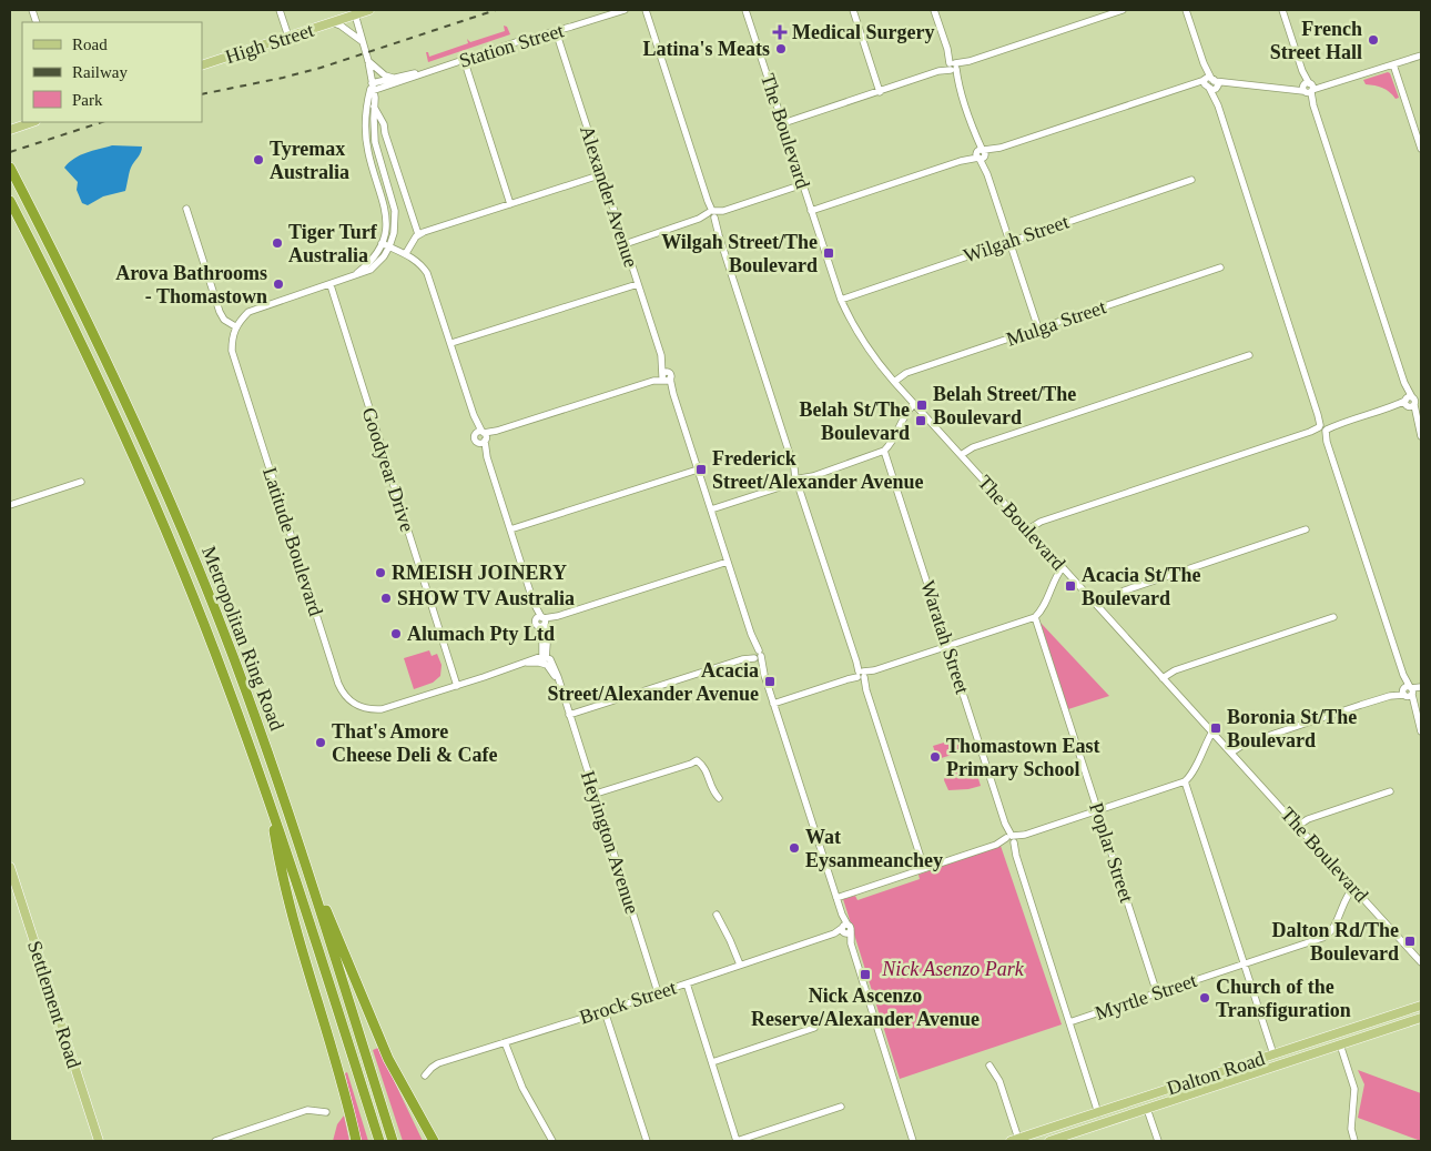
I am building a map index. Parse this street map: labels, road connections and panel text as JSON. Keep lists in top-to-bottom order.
{
  "streets": {
    "highway": ["Metropolitan Ring Road"],
    "main road": [
      "High Street",
      "Waratah Street",
      "Settlement Road",
      "Dalton Road"
    ],
    "street": [
      "Station Street",
      "The Boulevard",
      "Alexander Avenue",
      "Wilgah Street",
      "Mulga Street",
      "Goodyear Drive",
      "Latitude Boulevard",
      "Heyington Avenue",
      "Poplar Street",
      "Myrtle Street",
      "Brock Street"
    ]
  },
  "crossings": [
    ["Station Street", "Alexander Avenue"],
    ["The Boulevard", "Wilgah Street"],
    ["The Boulevard", "Mulga Street"],
    ["The Boulevard", "Myrtle Street"],
    ["Alexander Avenue", "Brock Street"],
    ["Goodyear Drive", "Latitude Boulevard"],
    ["Latitude Boulevard", "Heyington Avenue"],
    ["Waratah Street", "Myrtle Street"],
    ["Waratah Street", "Dalton Road"],
    ["Heyington Avenue", "Brock Street"],
    ["Poplar Street", "Myrtle Street"]
  ],
  "parks": ["Nick Asenzo Park"],
  "places": {
    "health": ["Medical Surgery"],
    "other": [
      "French Street Hall",
      "Latina's Meats",
      "Tyremax Australia",
      "Tiger Turf Australia",
      "Arova Bathrooms - Thomastown",
      "RMEISH JOINERY",
      "SHOW TV Australia",
      "Alumach Pty Ltd",
      "That's Amore Cheese Deli & Cafe",
      "Thomastown East Primary School",
      "Wat Eysanmeanchey",
      "Church of the Transfiguration"
    ],
    "transit": [
      "Wilgah Street/The Boulevard",
      "Belah Street/The Boulevard",
      "Belah St/The Boulevard",
      "Frederick Street/Alexander Avenue",
      "Acacia St/The Boulevard",
      "Acacia Street/Alexander Avenue",
      "Boronia St/The Boulevard",
      "Dalton Rd/The Boulevard",
      "Nick Ascenzo Reserve/Alexander Avenue"
    ]
  },
  "legend": ["Road", "Railway", "Park"]
}
